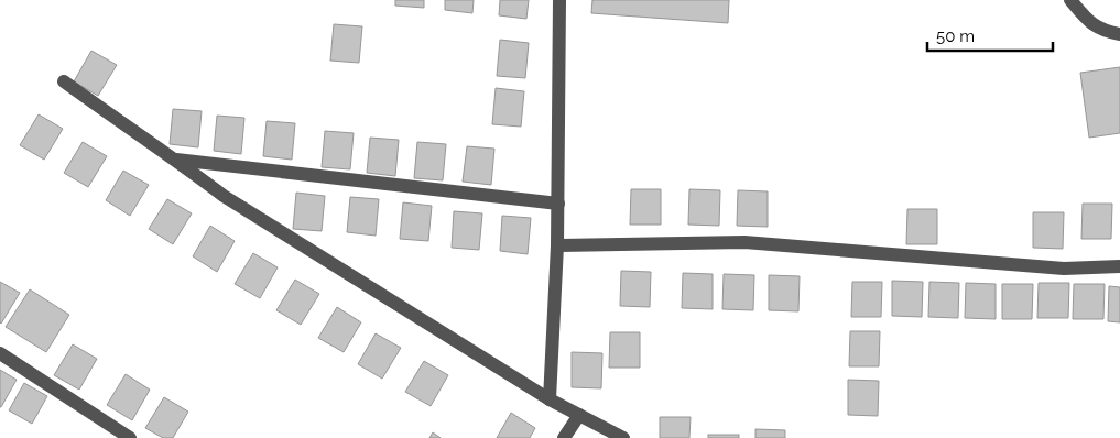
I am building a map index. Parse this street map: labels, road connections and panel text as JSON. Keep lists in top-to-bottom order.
{
  "scale_bar": "50 m"
}
